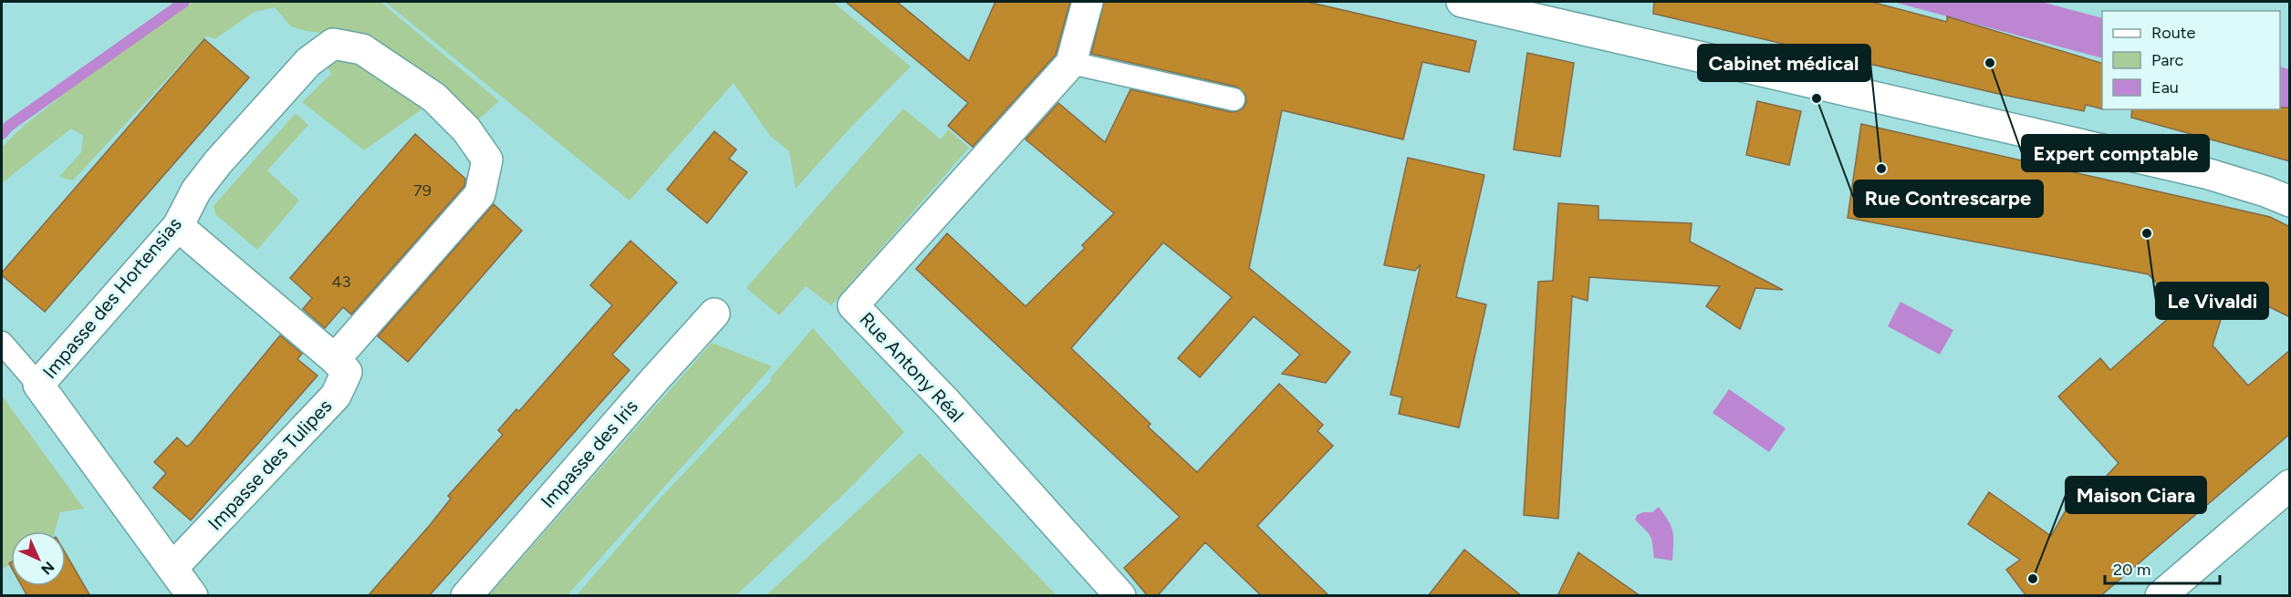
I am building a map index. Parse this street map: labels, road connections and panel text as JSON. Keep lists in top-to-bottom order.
{
  "streets": {
    "street": [
      "Impasse des Hortensias",
      "Rue Antony Réal",
      "Impasse des Iris",
      "Impasse des Tulipes"
    ]
  },
  "crossings": [
    ["Impasse des Hortensias", "Impasse des Tulipes"]
  ],
  "places": [
    "Expert comptable",
    "Rue Contrescarpe",
    "Cabinet médical",
    "Le Vivaldi",
    "Maison Ciara"
  ],
  "house_numbers": ["79", "43"],
  "legend": ["Route", "Parc", "Eau"],
  "scale_bar": "20 m",
  "north": "bottom right"
}
